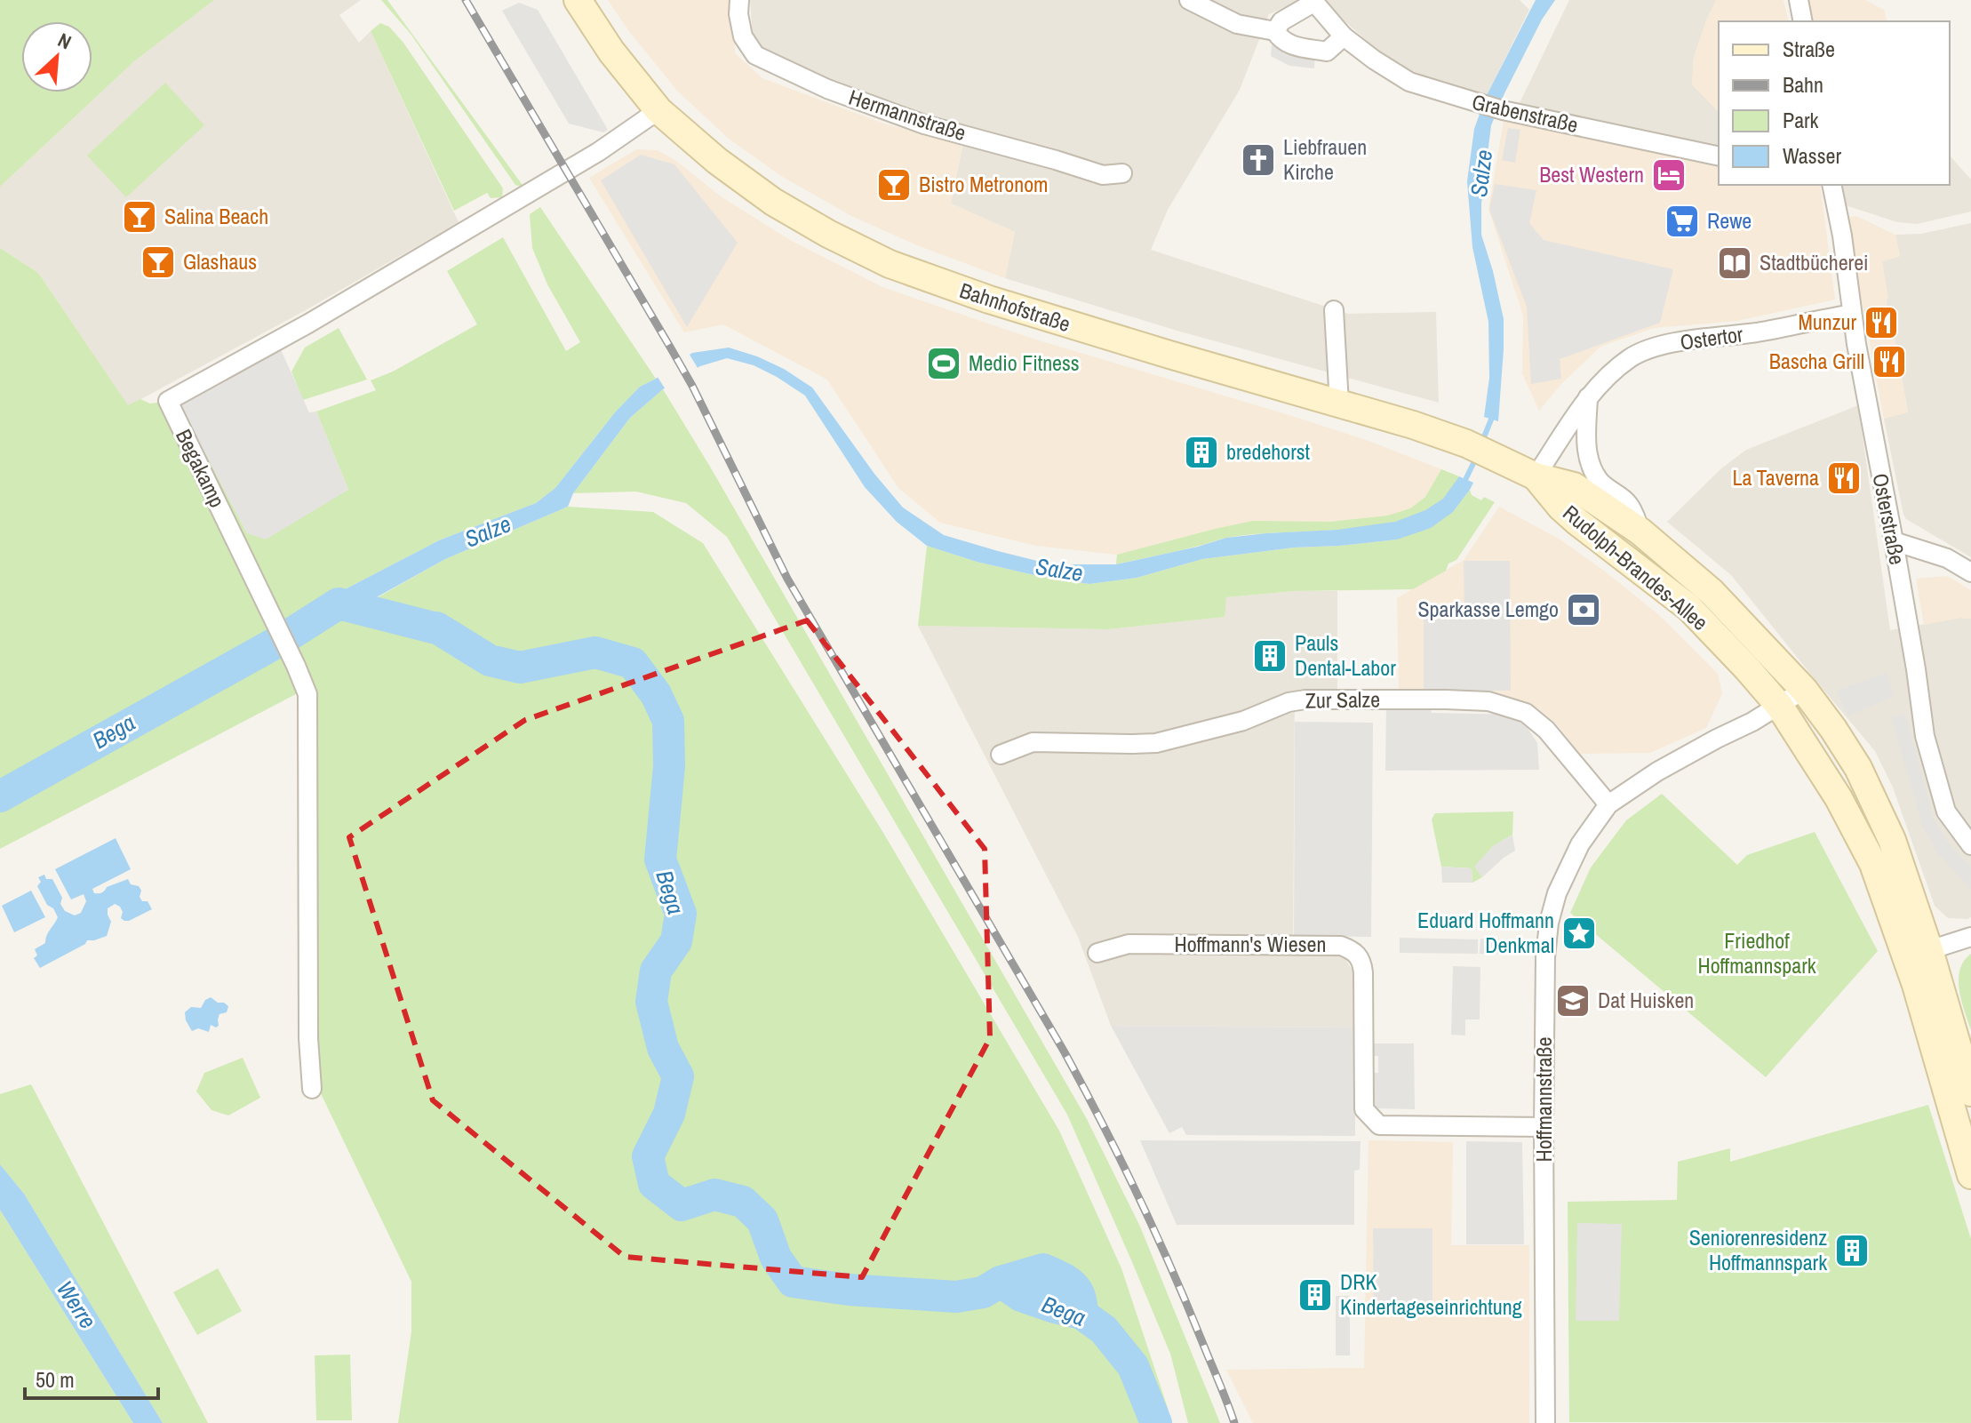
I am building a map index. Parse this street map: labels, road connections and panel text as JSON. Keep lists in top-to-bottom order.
{
  "streets": {
    "main road": ["Bahnhofstraße", "Rudolph-Brandes-Allee"],
    "street": [
      "Grabenstraße",
      "Hermannstraße",
      "Ostertor",
      "Begakamp",
      "Osterstraße",
      "Zur Salze",
      "Hoffmann's Wiesen",
      "Hoffmannstraße"
    ]
  },
  "crossings": [
    ["Bahnhofstraße", "Ostertor"],
    ["Bahnhofstraße", "Begakamp"],
    ["Bahnhofstraße", "Rudolph-Brandes-Allee"],
    ["Ostertor", "Osterstraße"],
    ["Ostertor", "Rudolph-Brandes-Allee"],
    ["Rudolph-Brandes-Allee", "Hoffmannstraße"],
    ["Zur Salze", "Hoffmannstraße"],
    ["Hoffmann's Wiesen", "Hoffmannstraße"]
  ],
  "water": ["Salze", "Bega", "Werre"],
  "parks": ["Friedhof Hoffmannspark"],
  "places": {
    "church": ["Liebfrauen Kirche"],
    "hotel": ["Best Western"],
    "bar": ["Bistro Metronom", "Salina Beach", "Glashaus"],
    "supermarket": ["Rewe"],
    "library": ["Stadtbücherei"],
    "restaurant": ["Munzur", "Bascha Grill", "La Taverna"],
    "sports": ["Medio Fitness"],
    "building": [
      "bredehorst",
      "Pauls Dental-Labor",
      "Seniorenresidenz Hoffmannspark",
      "DRK Kindertageseinrichtung"
    ],
    "bank": ["Sparkasse Lemgo"],
    "place": ["Eduard Hoffmann Denkmal"],
    "school or university": ["Dat Huisken"]
  },
  "legend": [
    "Straße",
    "Bahn",
    "Park",
    "Wasser"
  ],
  "scale_bar": "50 m",
  "north": "top right"
}
